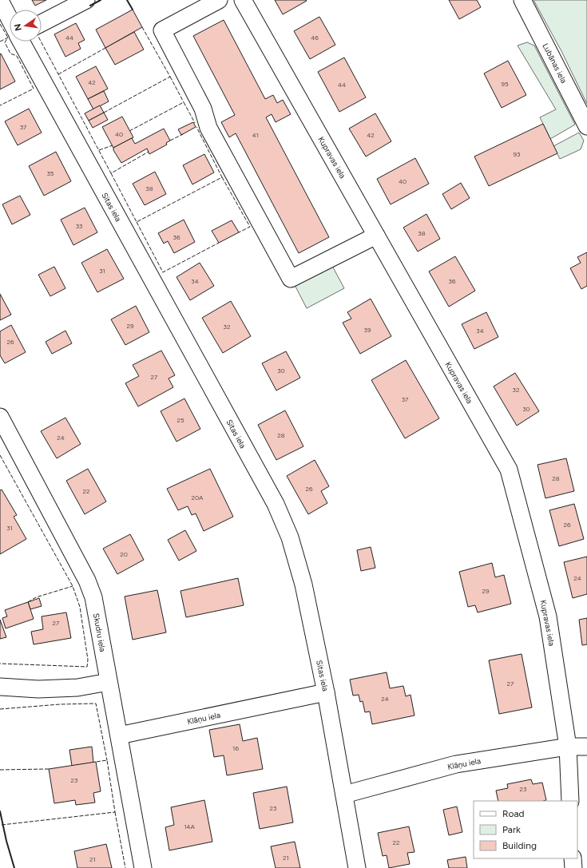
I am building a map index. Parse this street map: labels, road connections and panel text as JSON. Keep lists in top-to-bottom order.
{
  "streets": {
    "street": [
      "Lubānas iela",
      "Kupravas iela",
      "Sitas iela",
      "Skudru iela",
      "Klāņu iela"
    ]
  },
  "crossings": [
    ["Kupravas iela", "Klāņu iela"],
    ["Sitas iela", "Klāņu iela"],
    ["Skudru iela", "Klāņu iela"]
  ],
  "house_numbers": [
    "44",
    "46",
    "42",
    "95",
    "44",
    "37",
    "40",
    "41",
    "42",
    "93",
    "35",
    "40",
    "38",
    "33",
    "38",
    "36",
    "31",
    "34",
    "36",
    "29",
    "32",
    "39",
    "34",
    "26",
    "30",
    "27",
    "32",
    "37",
    "30",
    "25",
    "28",
    "24",
    "28",
    "26",
    "22",
    "20A",
    "26",
    "31",
    "20",
    "24",
    "29",
    "27",
    "27",
    "24",
    "16",
    "23",
    "23",
    "23",
    "14A",
    "22",
    "21",
    "21"
  ],
  "legend": ["Road", "Park", "Building"],
  "north": "left"
}
